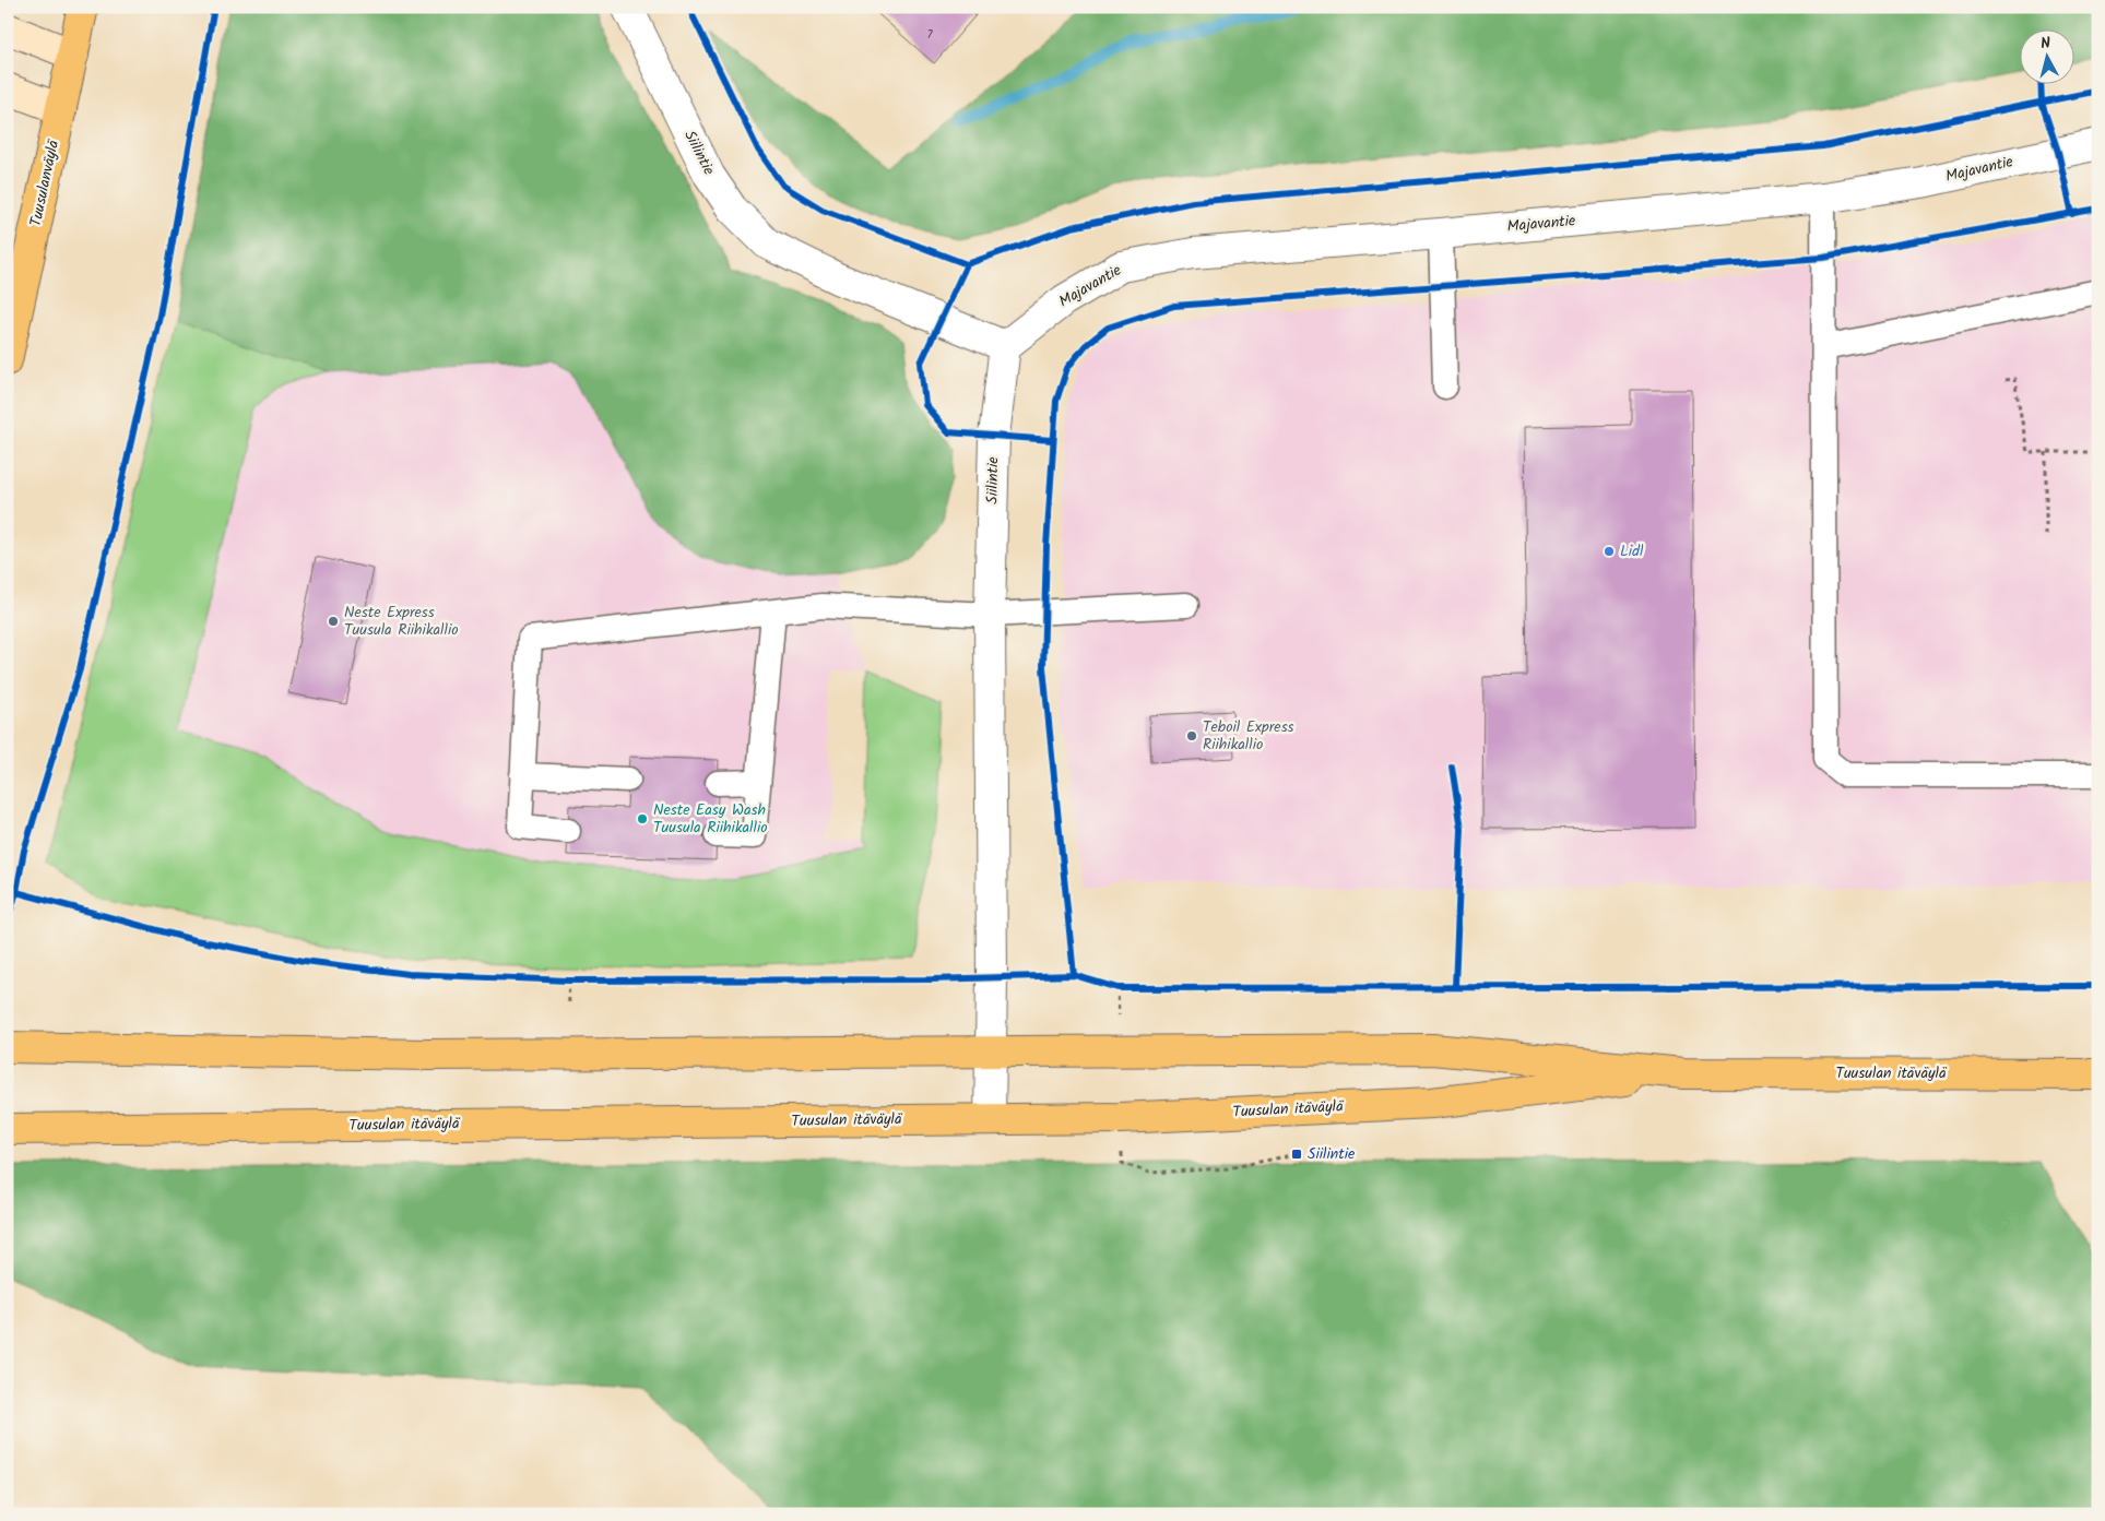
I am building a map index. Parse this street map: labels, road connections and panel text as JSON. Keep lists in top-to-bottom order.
{
  "streets": {
    "main road": ["Tuusulanväylä", "Tuusulan itäväylä"],
    "street": ["Siilintie", "Majavantie"]
  },
  "crossings": [
    ["Siilintie", "Majavantie"],
    ["Siilintie", "Tuusulan itäväylä"]
  ],
  "places": {
    "other": [
      "Lidl",
      "Neste Express Tuusula Riihikallio",
      "Teboil Express Riihikallio",
      "Neste Easy Wash Tuusula Riihikallio"
    ],
    "transit": ["Siilintie"]
  },
  "house_numbers": ["7"],
  "north": "top"
}
